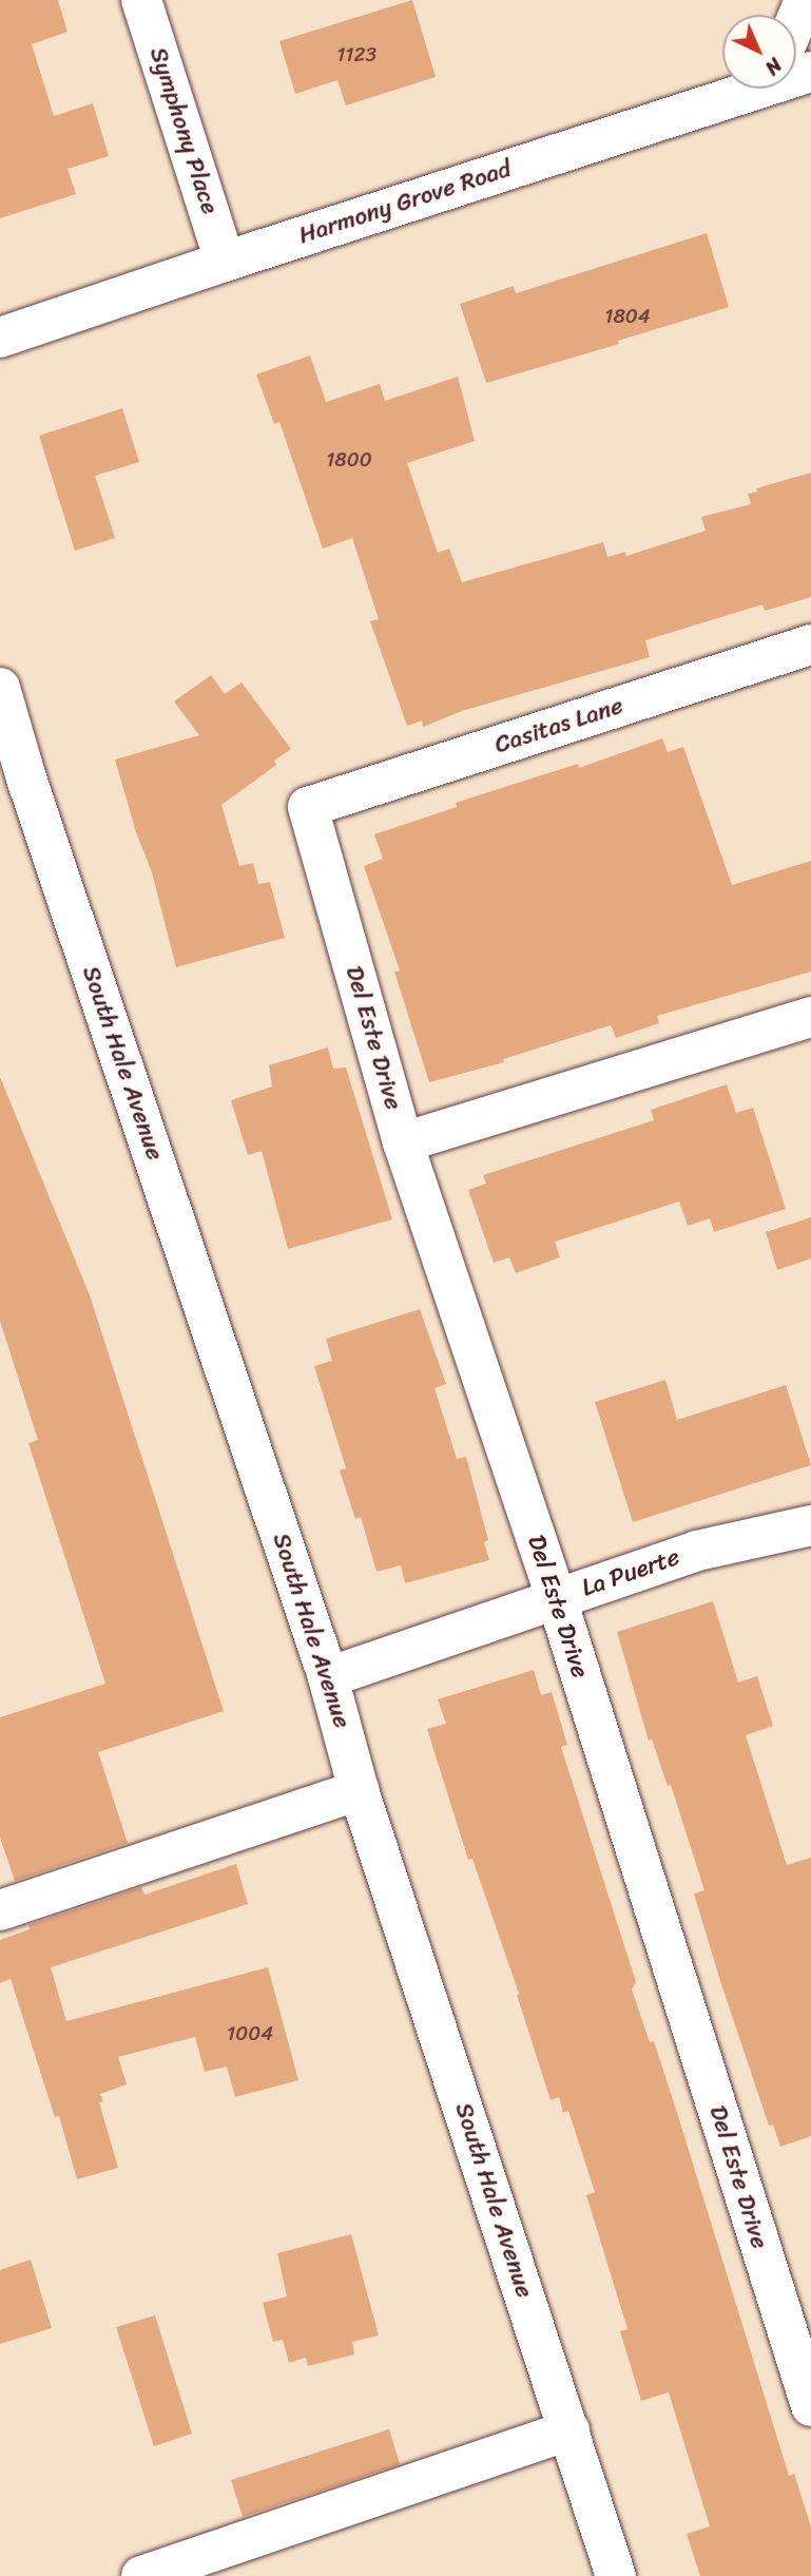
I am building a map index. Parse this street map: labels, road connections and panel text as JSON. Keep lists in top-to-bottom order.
{
  "streets": {
    "street": [
      "Symphony Place",
      "Harmony Grove Road",
      "Casitas Lane",
      "Del Este Drive",
      "South Hale Avenue",
      "La Puerte"
    ]
  },
  "crossings": [
    ["Symphony Place", "Harmony Grove Road"],
    ["Casitas Lane", "Del Este Drive"],
    ["Del Este Drive", "La Puerte"],
    ["South Hale Avenue", "La Puerte"]
  ],
  "house_numbers": [
    "1123",
    "1804",
    "1800",
    "1004"
  ],
  "north": "bottom right"
}
